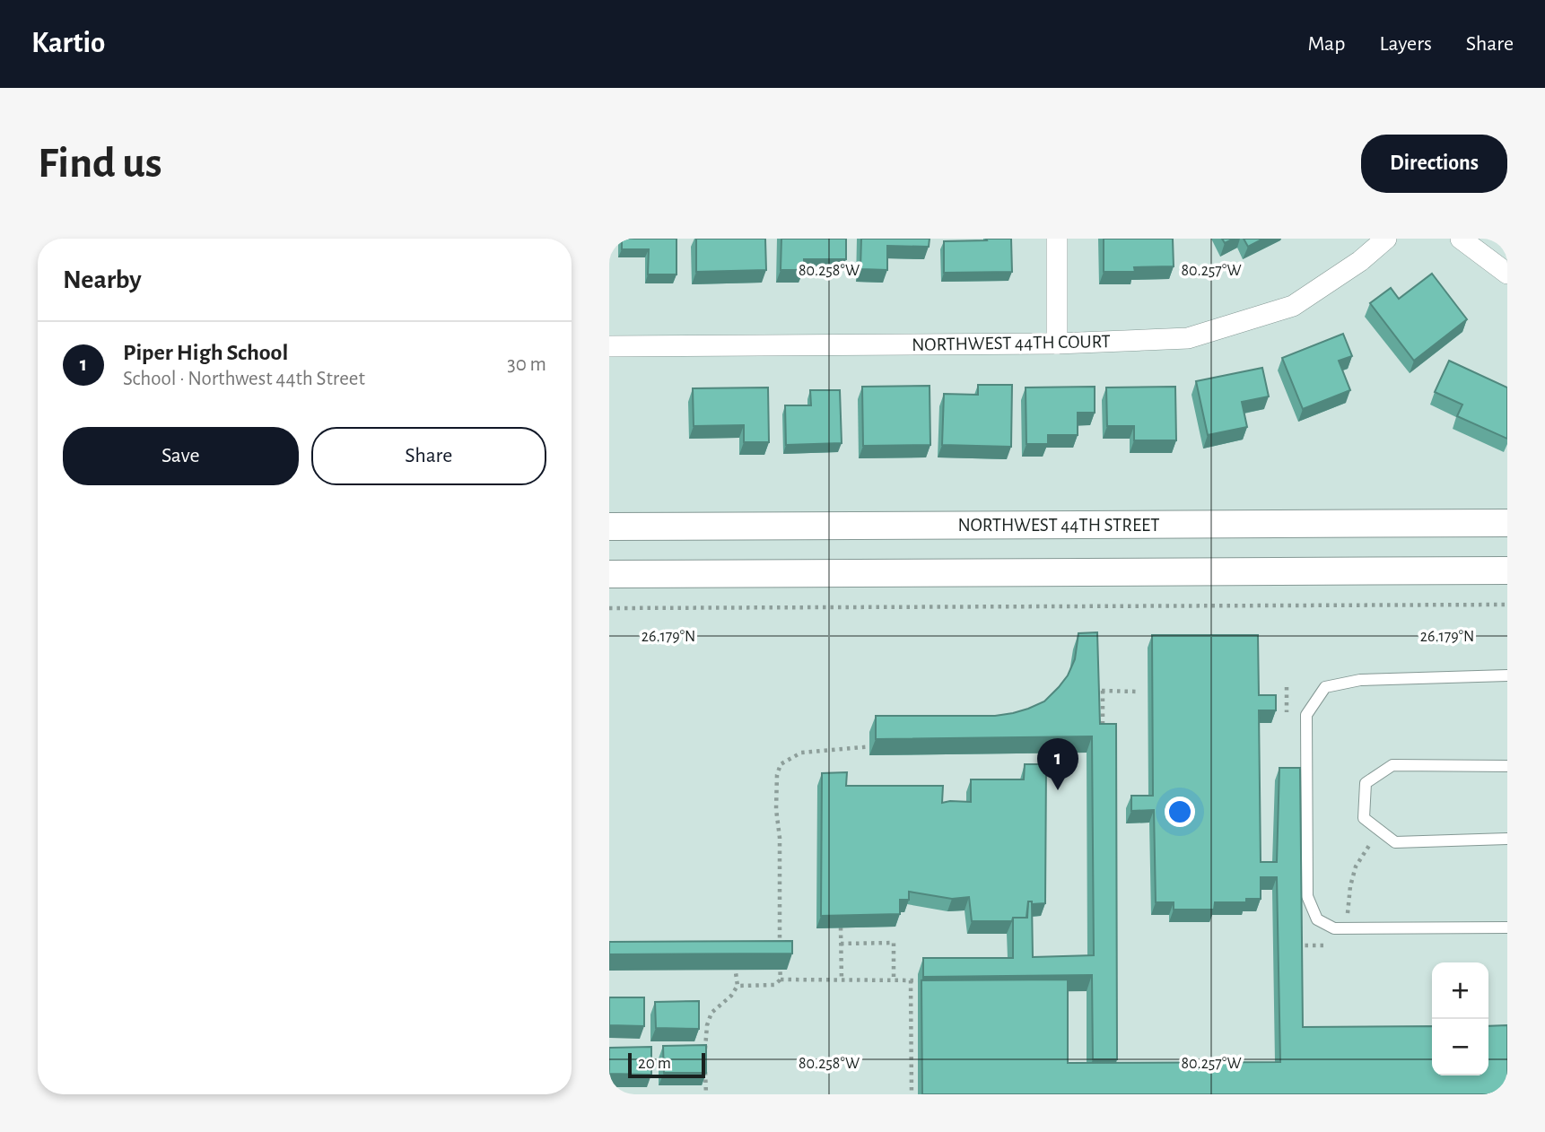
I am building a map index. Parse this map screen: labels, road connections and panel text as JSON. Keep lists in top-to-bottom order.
{
  "streets": {
    "street": ["NORTHWEST 44TH COURT", "NORTHWEST 44TH STREET"]
  },
  "scale_bar": "20 m",
  "page": {
    "header": "Kartio",
    "nav": ["Map", "Layers", "Share"],
    "buttons": [
      "Directions",
      ["Save", "Share"]
    ],
    "title": "Find us",
    "heading": "Nearby",
    "list": [
      {
        "mark": "1",
        "name": "Piper High School",
        "note": "School · Northwest 44th Street",
        "value": "30 m"
      }
    ],
    "pins": "1",
    "map_buttons": ["+", "−"],
    "scale": "20 m"
  },
  "coordinates": ["80.258°W", "80.257°W", "26.179°N"]
}
